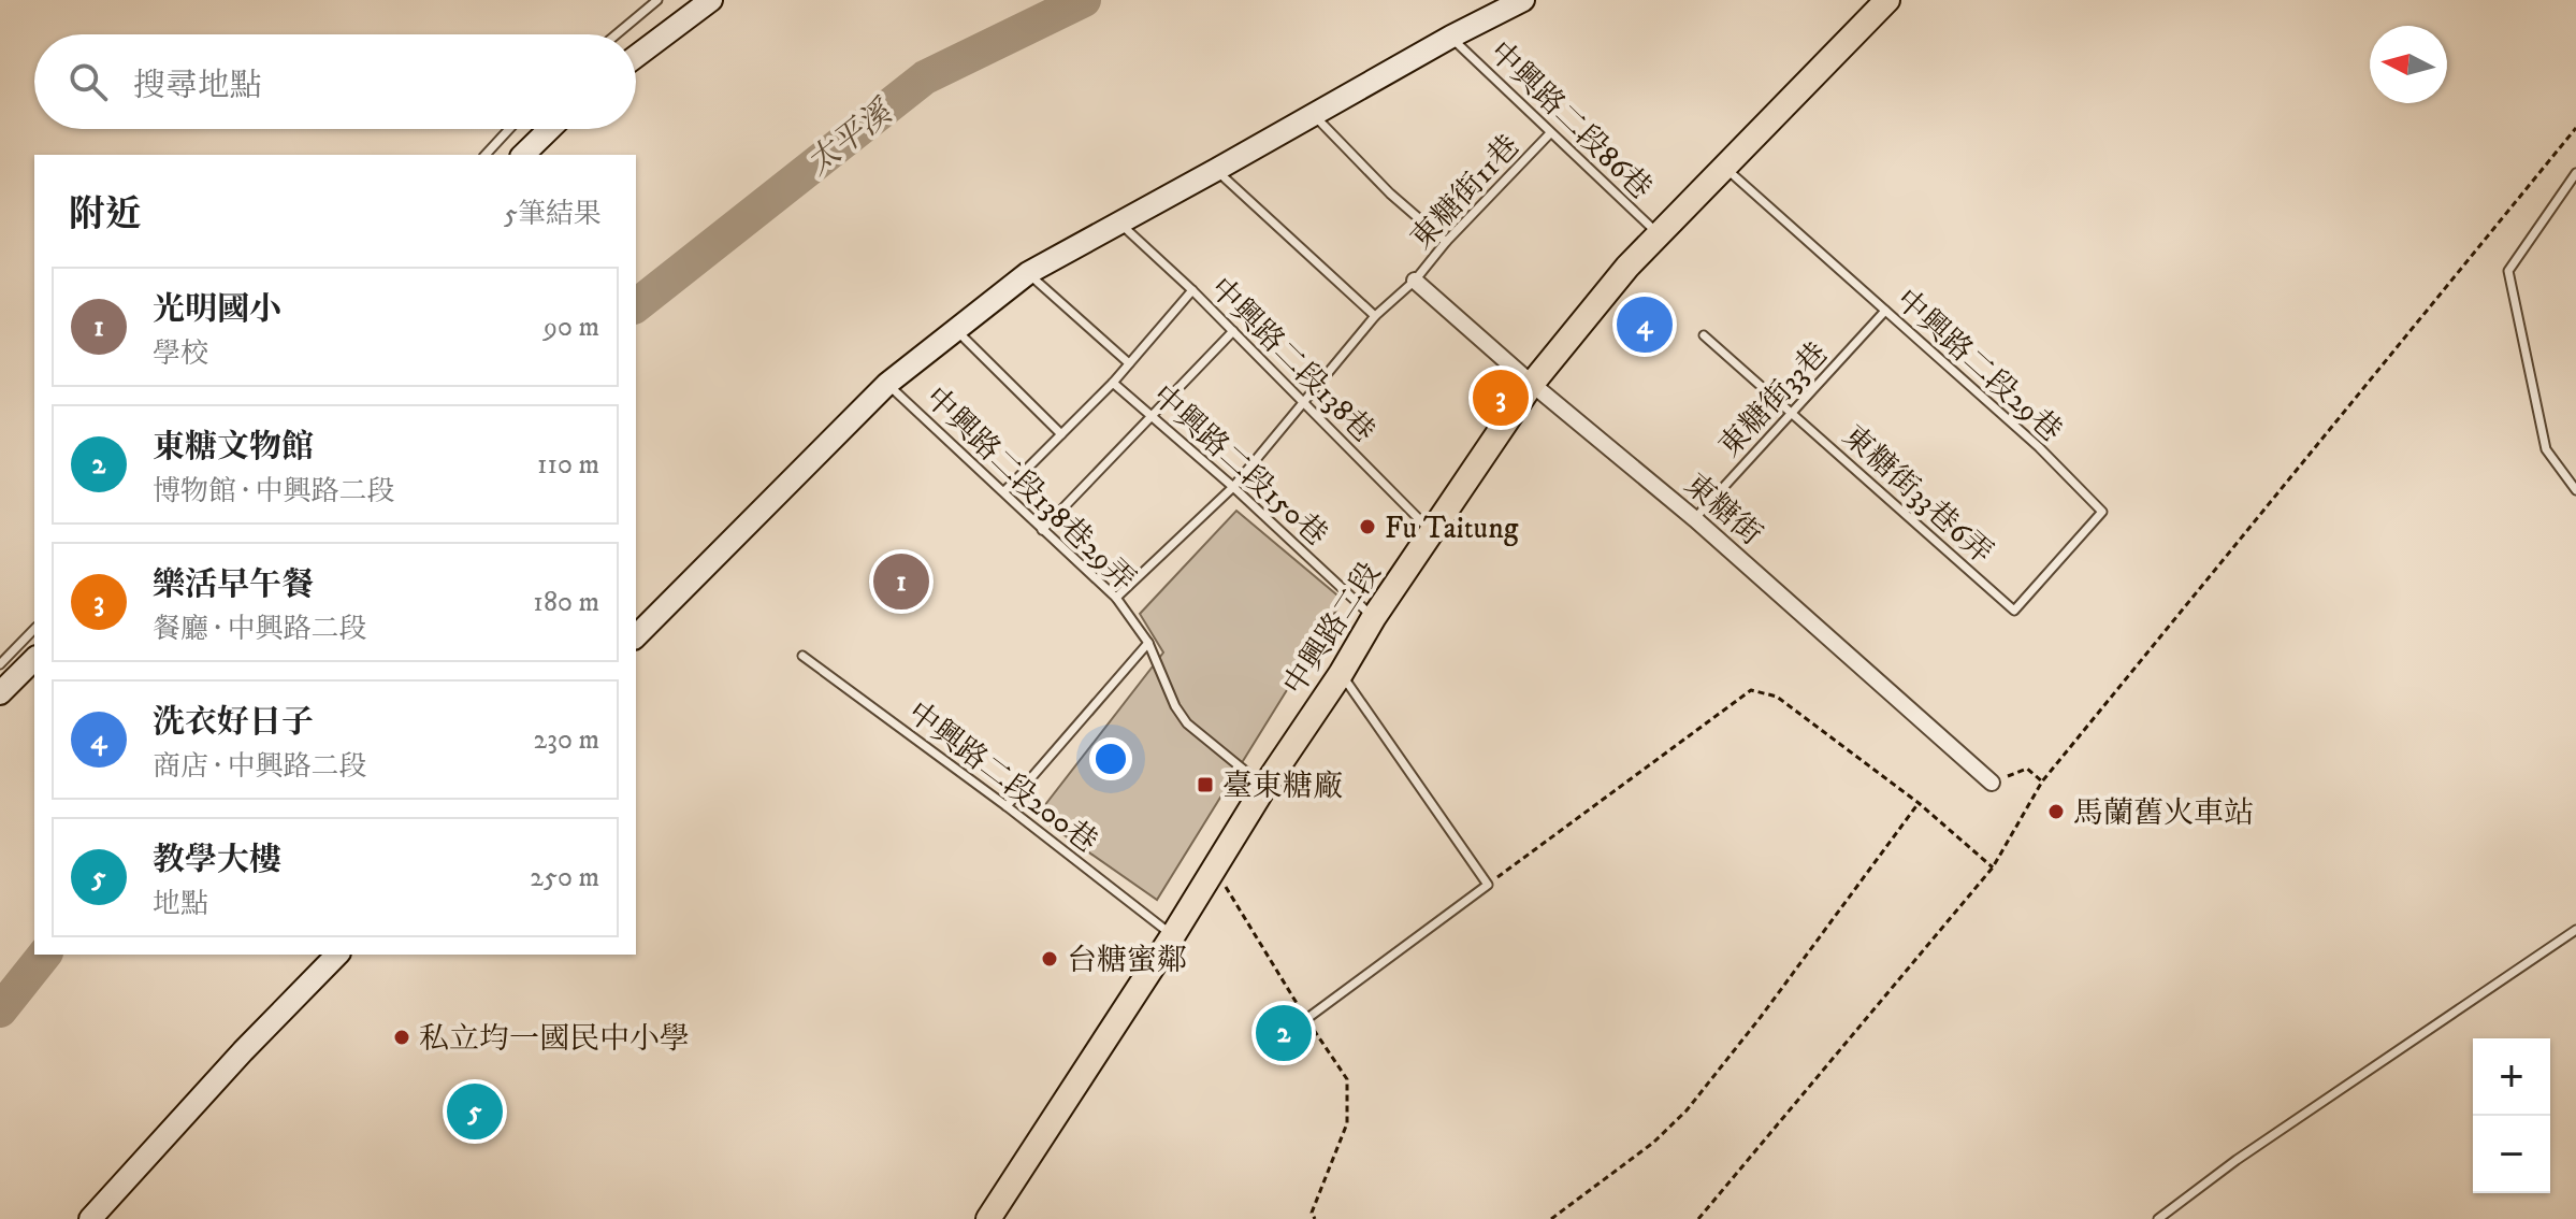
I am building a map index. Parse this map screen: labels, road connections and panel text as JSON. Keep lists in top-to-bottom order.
{
  "streets": {
    "main road": ["中興路二段"],
    "street": ["東糖街"],
    "lane": [
      "中興路二段86巷",
      "東糖街11巷",
      "中興路二段138巷",
      "中興路二段29巷",
      "東糖街33巷",
      "中興路二段150巷",
      "中興路二段138巷29弄",
      "東糖街33巷6弄",
      "中興路二段200巷"
    ]
  },
  "crossings": [
    ["中興路二段86巷", "東糖街11巷"],
    ["中興路二段86巷", "中興路二段"],
    ["東糖街11巷", "中興路二段138巷"],
    ["東糖街11巷", "中興路二段150巷"],
    ["東糖街11巷", "中興路二段138巷29弄"],
    ["東糖街11巷", "東糖街"],
    ["中興路二段138巷", "中興路二段"],
    ["中興路二段29巷", "東糖街33巷"],
    ["中興路二段29巷", "東糖街33巷6弄"],
    ["中興路二段29巷", "中興路二段"],
    ["東糖街33巷", "東糖街33巷6弄"],
    ["東糖街33巷", "東糖街"],
    ["中興路二段150巷", "中興路二段"],
    ["中興路二段138巷29弄", "中興路二段"],
    ["東糖街", "中興路二段"],
    ["中興路二段", "中興路二段200巷"]
  ],
  "water": ["太平溪"],
  "places": {
    "other": [
      "Fu Taitung",
      "馬蘭舊火車站",
      "台糖蜜鄰",
      "私立均一國民中小學"
    ],
    "transit": ["臺東糖廠"]
  },
  "north": "left",
  "page": {
    "search": "搜尋地點",
    "heading": ["附近", "5筆結果"],
    "list": [
      {
        "mark": "1",
        "name": "光明國小",
        "note": "學校",
        "value": "90 m"
      },
      {
        "mark": "2",
        "name": "東糖文物館",
        "note": "博物館 · 中興路二段",
        "value": "110 m"
      },
      {
        "mark": "3",
        "name": "樂活早午餐",
        "note": "餐廳 · 中興路二段",
        "value": "180 m"
      },
      {
        "mark": "4",
        "name": "洗衣好日子",
        "note": "商店 · 中興路二段",
        "value": "230 m"
      },
      {
        "mark": "5",
        "name": "教學大樓",
        "note": "地點",
        "value": "250 m"
      }
    ],
    "pins": [
      "4",
      "3",
      "1",
      "2",
      "5"
    ],
    "map_buttons": ["+", "−"]
  }
}
